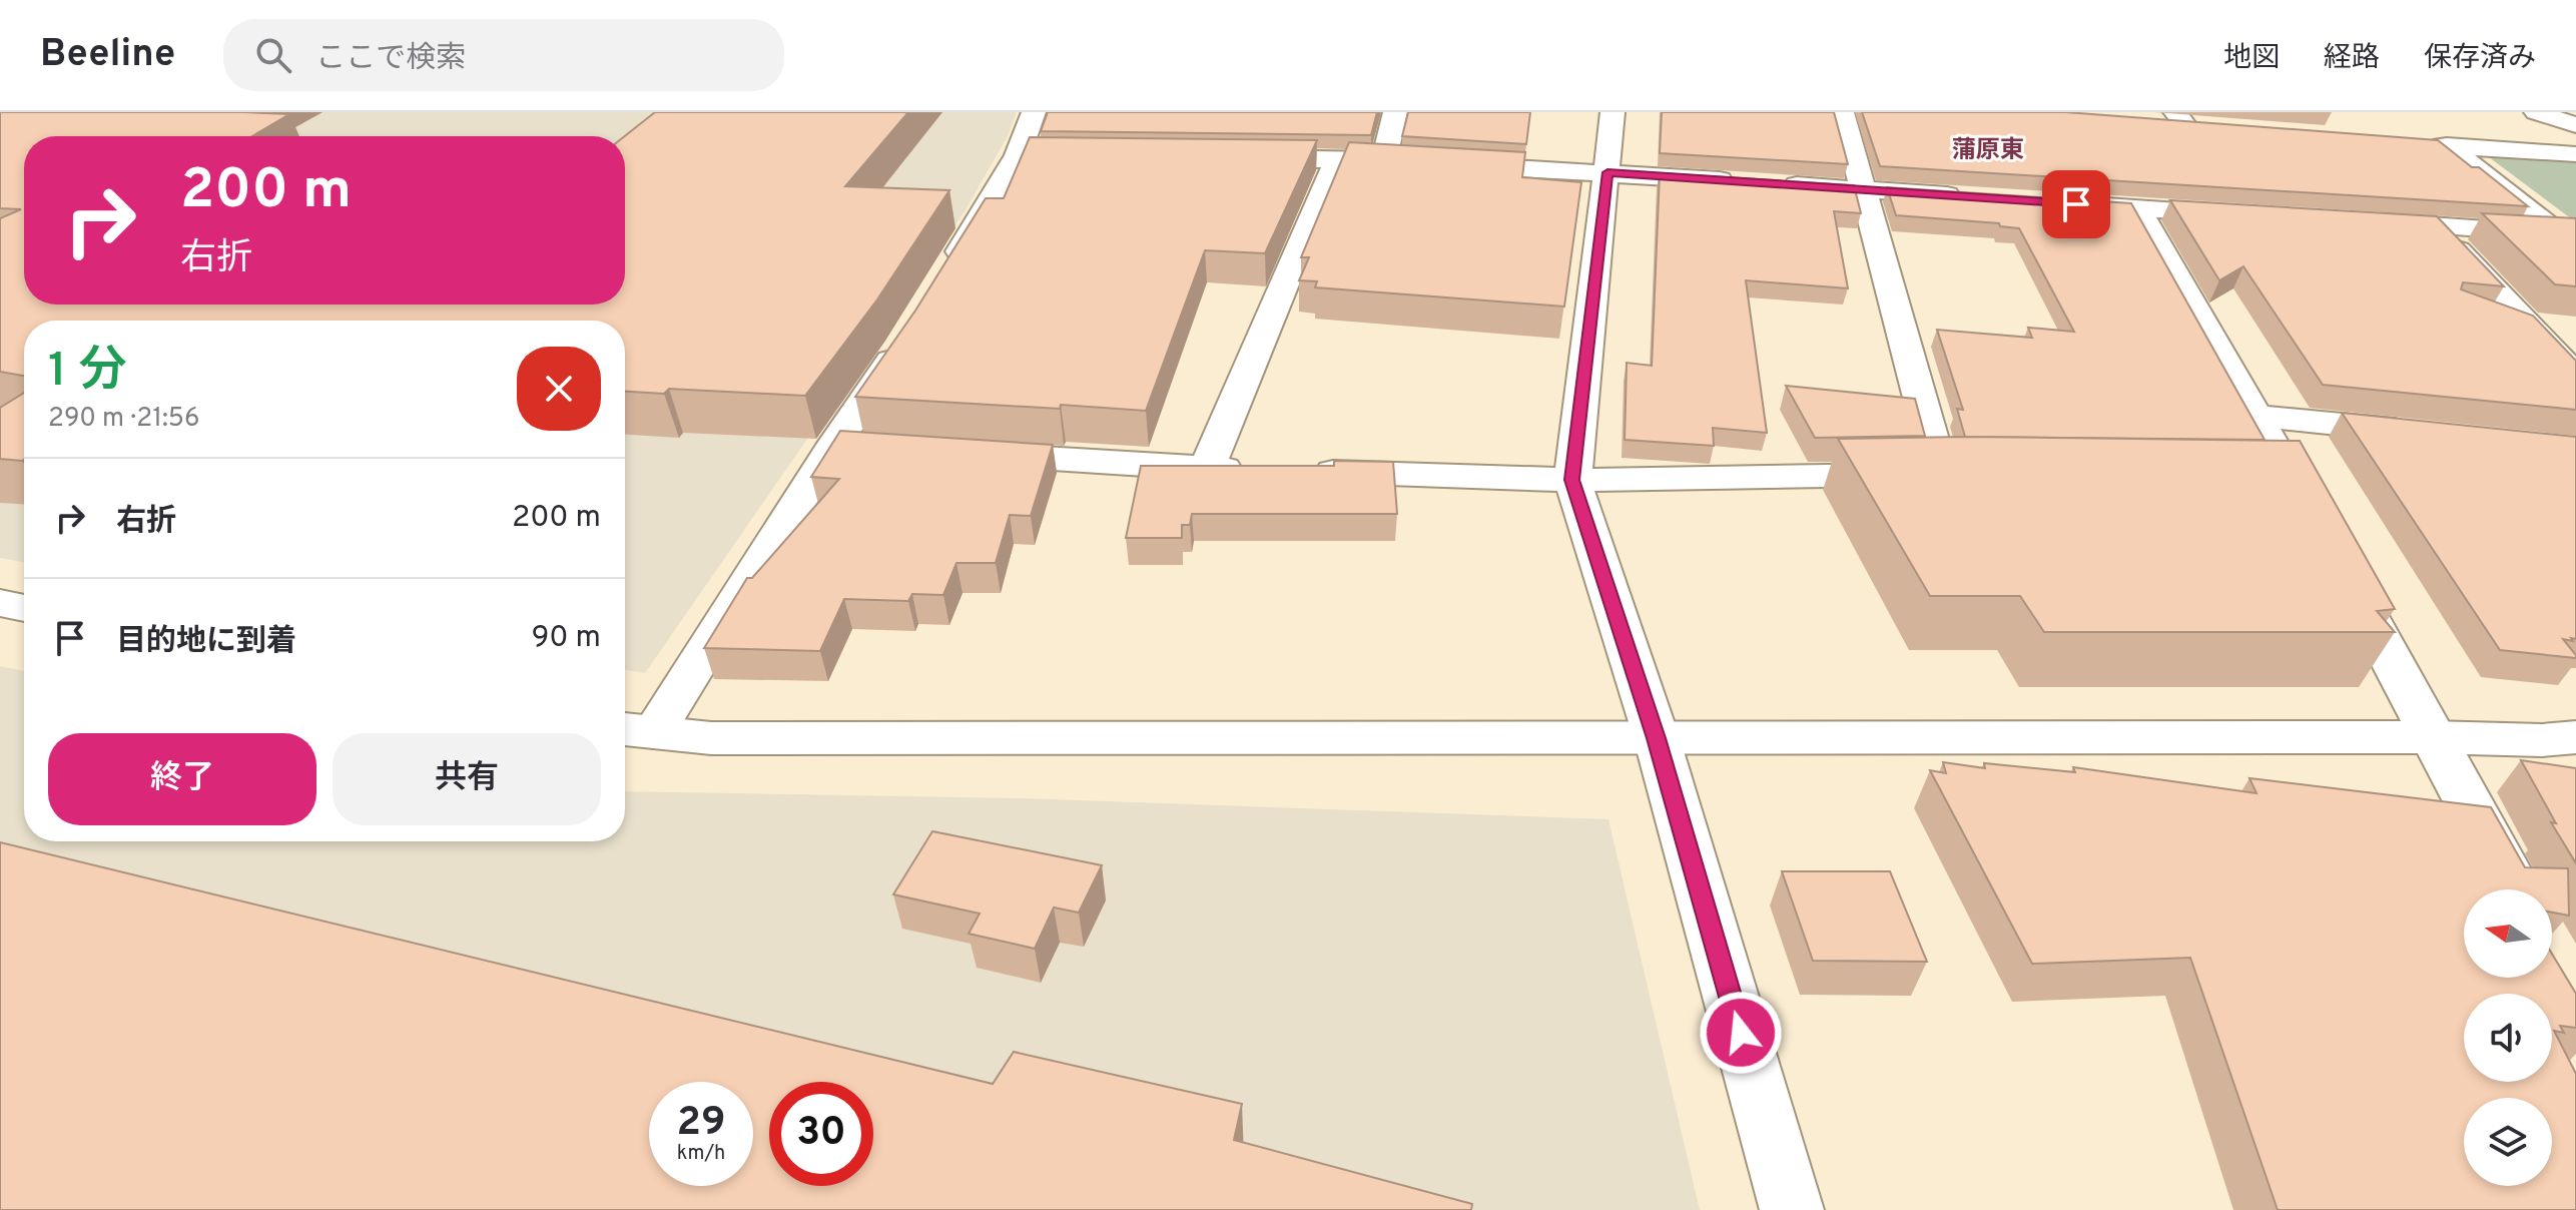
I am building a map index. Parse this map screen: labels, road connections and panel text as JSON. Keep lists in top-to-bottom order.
{
  "districts": ["蒲原東"],
  "north": "left",
  "page": {
    "header": "Beeline",
    "search": "ここで検索",
    "nav": ["地図", "経路", "保存済み"],
    "turn": ["200 m", "右折"],
    "heading": ["1 分", "290 m · 21:56"],
    "list": [
      {
        "name": "右折",
        "value": "200 m"
      },
      {
        "name": "目的地に到着",
        "value": "90 m"
      }
    ],
    "buttons": ["終了", "共有"],
    "speed": "29 km/h",
    "limit": "30"
  }
}
